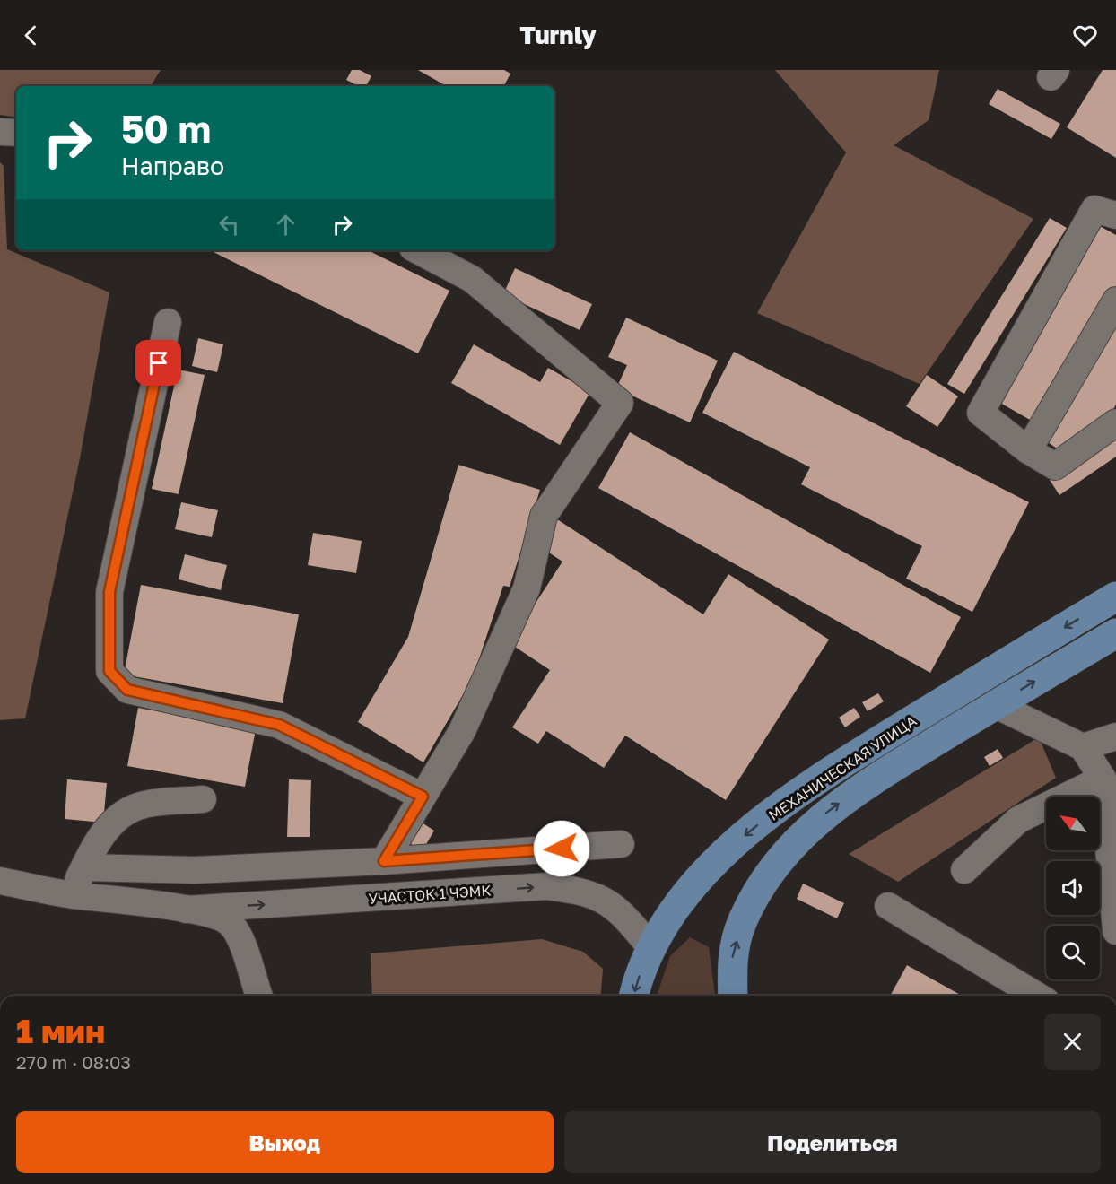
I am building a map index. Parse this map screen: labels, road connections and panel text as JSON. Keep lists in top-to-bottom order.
{
  "streets": {
    "main road": ["МЕХАНИЧЕСКАЯ УЛИЦА"],
    "street": ["УЧАСТОК 1 ЧЭМК"]
  },
  "crossings": [
    ["МЕХАНИЧЕСКАЯ УЛИЦА", "УЧАСТОК 1 ЧЭМК"]
  ],
  "north": "top left",
  "page": {
    "header": "Turnly",
    "turn": ["50 m", "Направо"],
    "heading": ["1 мин", "270 m · 08:03"],
    "buttons": ["Выход", "Поделиться"]
  }
}
